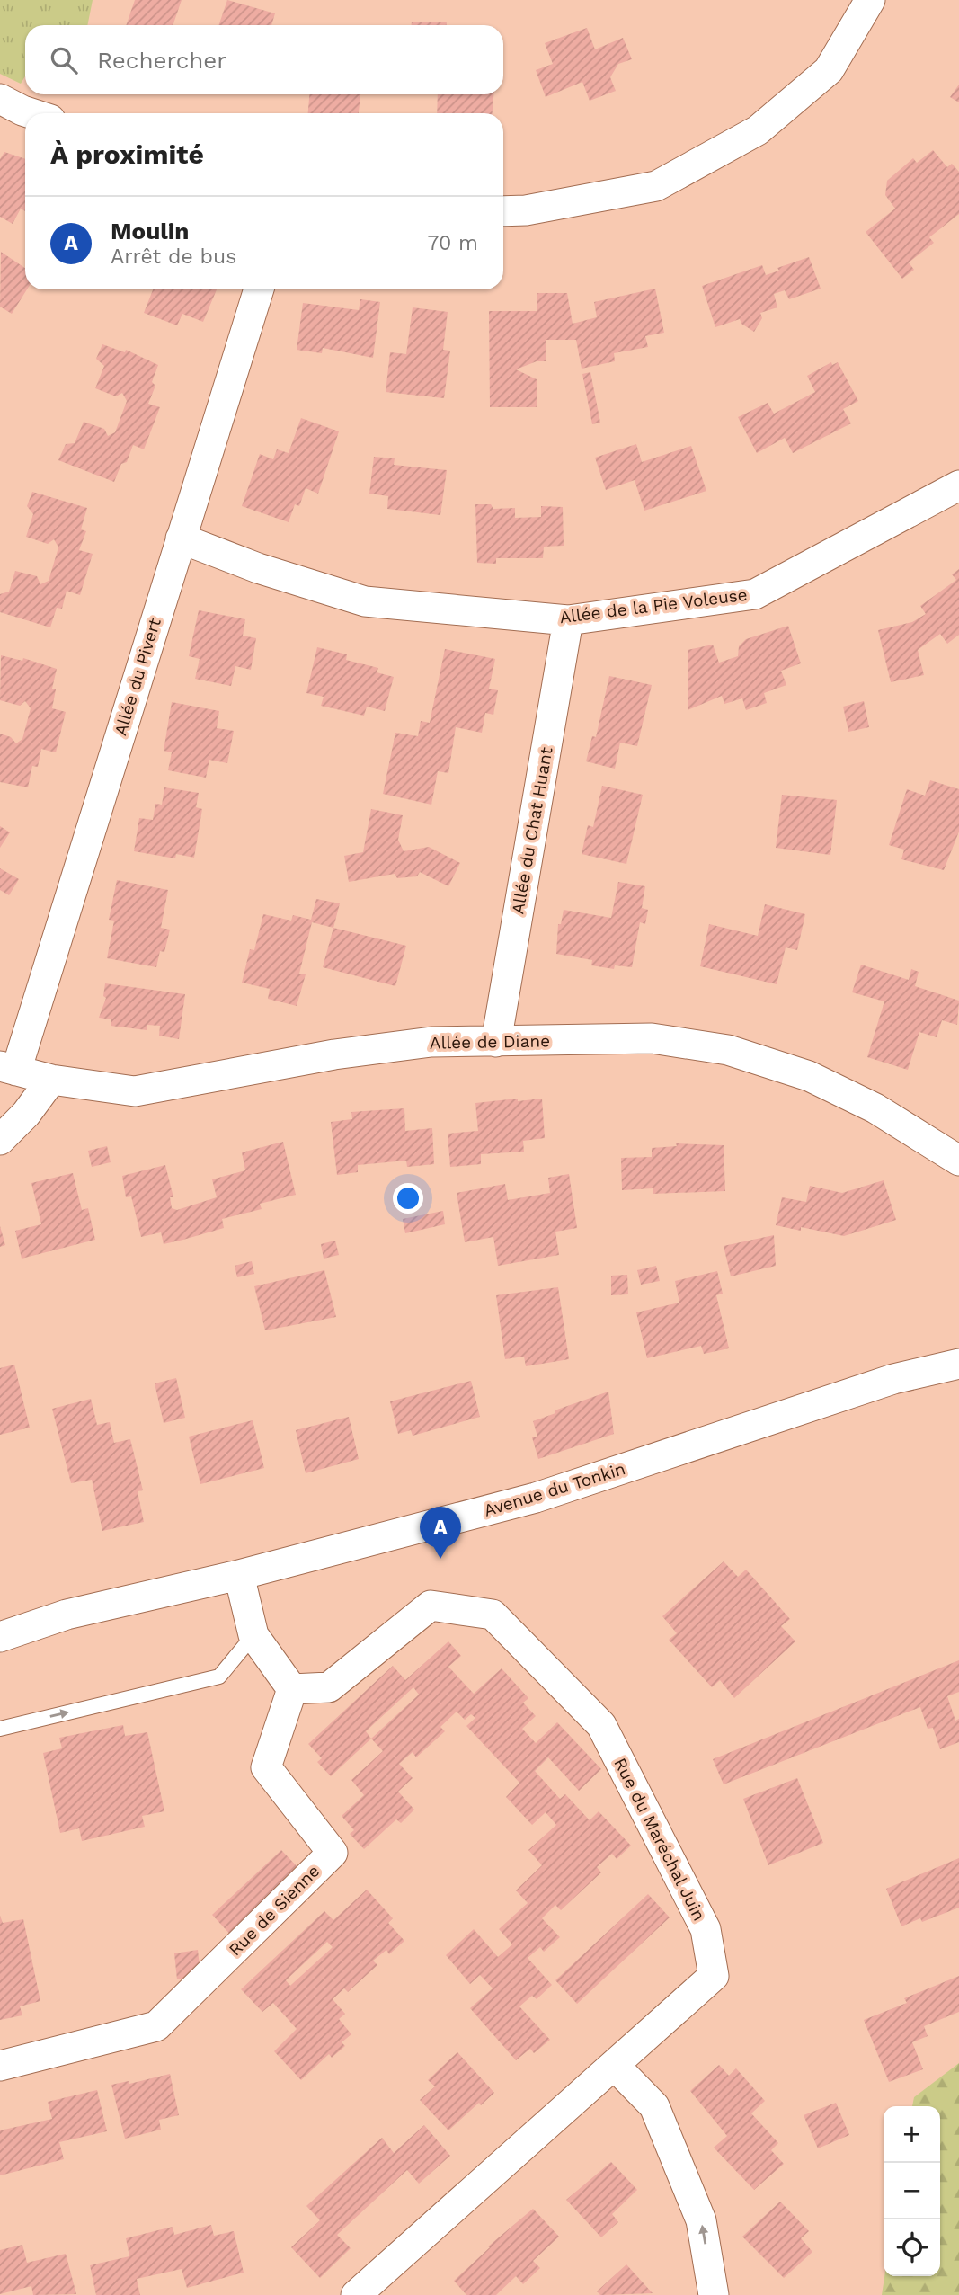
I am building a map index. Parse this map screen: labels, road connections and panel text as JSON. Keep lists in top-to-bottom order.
{
  "streets": {
    "street": [
      "Allée de la Pie Voleuse",
      "Allée du Pivert",
      "Allée du Chat Huant",
      "Allée de Diane",
      "Avenue du Tonkin",
      "Rue du Maréchal Juin",
      "Rue de Sienne"
    ]
  },
  "crossings": [
    ["Allée de la Pie Voleuse", "Allée du Pivert"],
    ["Allée de la Pie Voleuse", "Allée du Chat Huant"],
    ["Allée du Pivert", "Allée de Diane"],
    ["Allée du Chat Huant", "Allée de Diane"],
    ["Rue du Maréchal Juin", "Rue de Sienne"]
  ],
  "page": {
    "search": "Rechercher",
    "heading": "À proximité",
    "list": [
      {
        "mark": "A",
        "name": "Moulin",
        "note": "Arrêt de bus",
        "value": "70 m"
      }
    ],
    "pins": "A",
    "map_buttons": ["+", "−"]
  }
}
